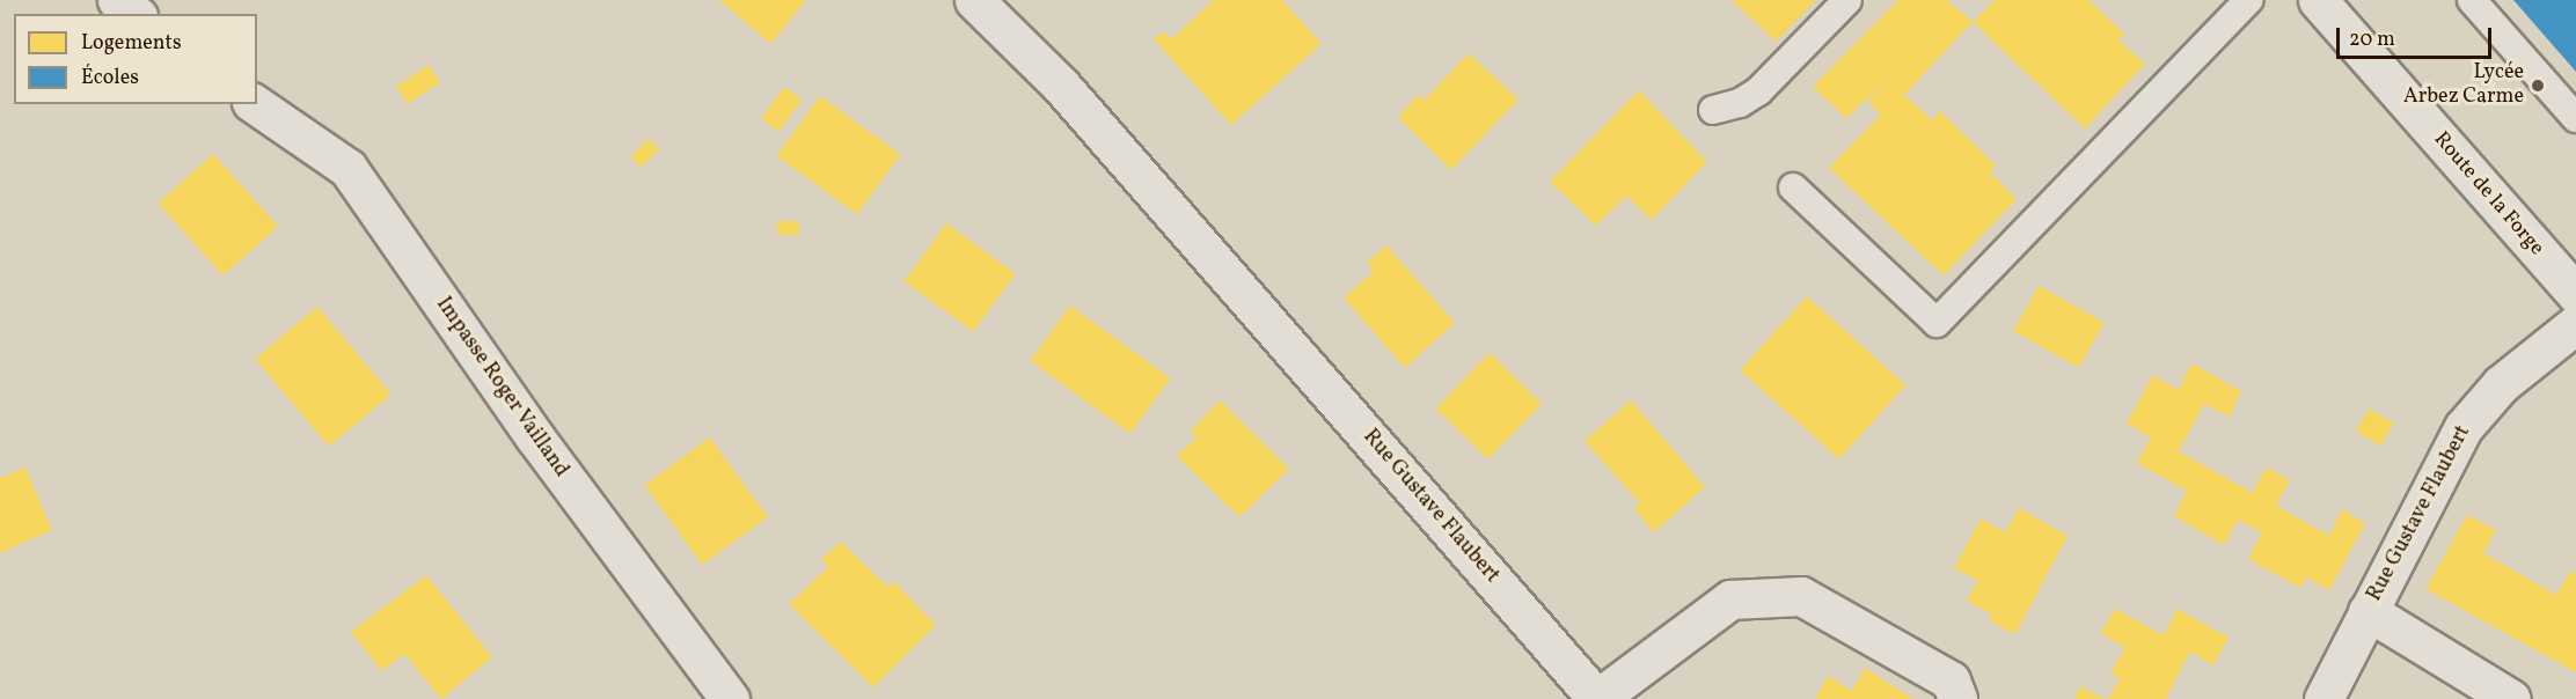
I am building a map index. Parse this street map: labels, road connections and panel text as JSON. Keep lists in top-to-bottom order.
{
  "streets": {
    "street": ["Route de la Forge", "Impasse Roger Vailland", "Rue Gustave Flaubert"]
  },
  "places": ["Lycée Arbez Carme"],
  "legend": ["Logements", "Écoles"],
  "scale_bar": "20 m"
}
